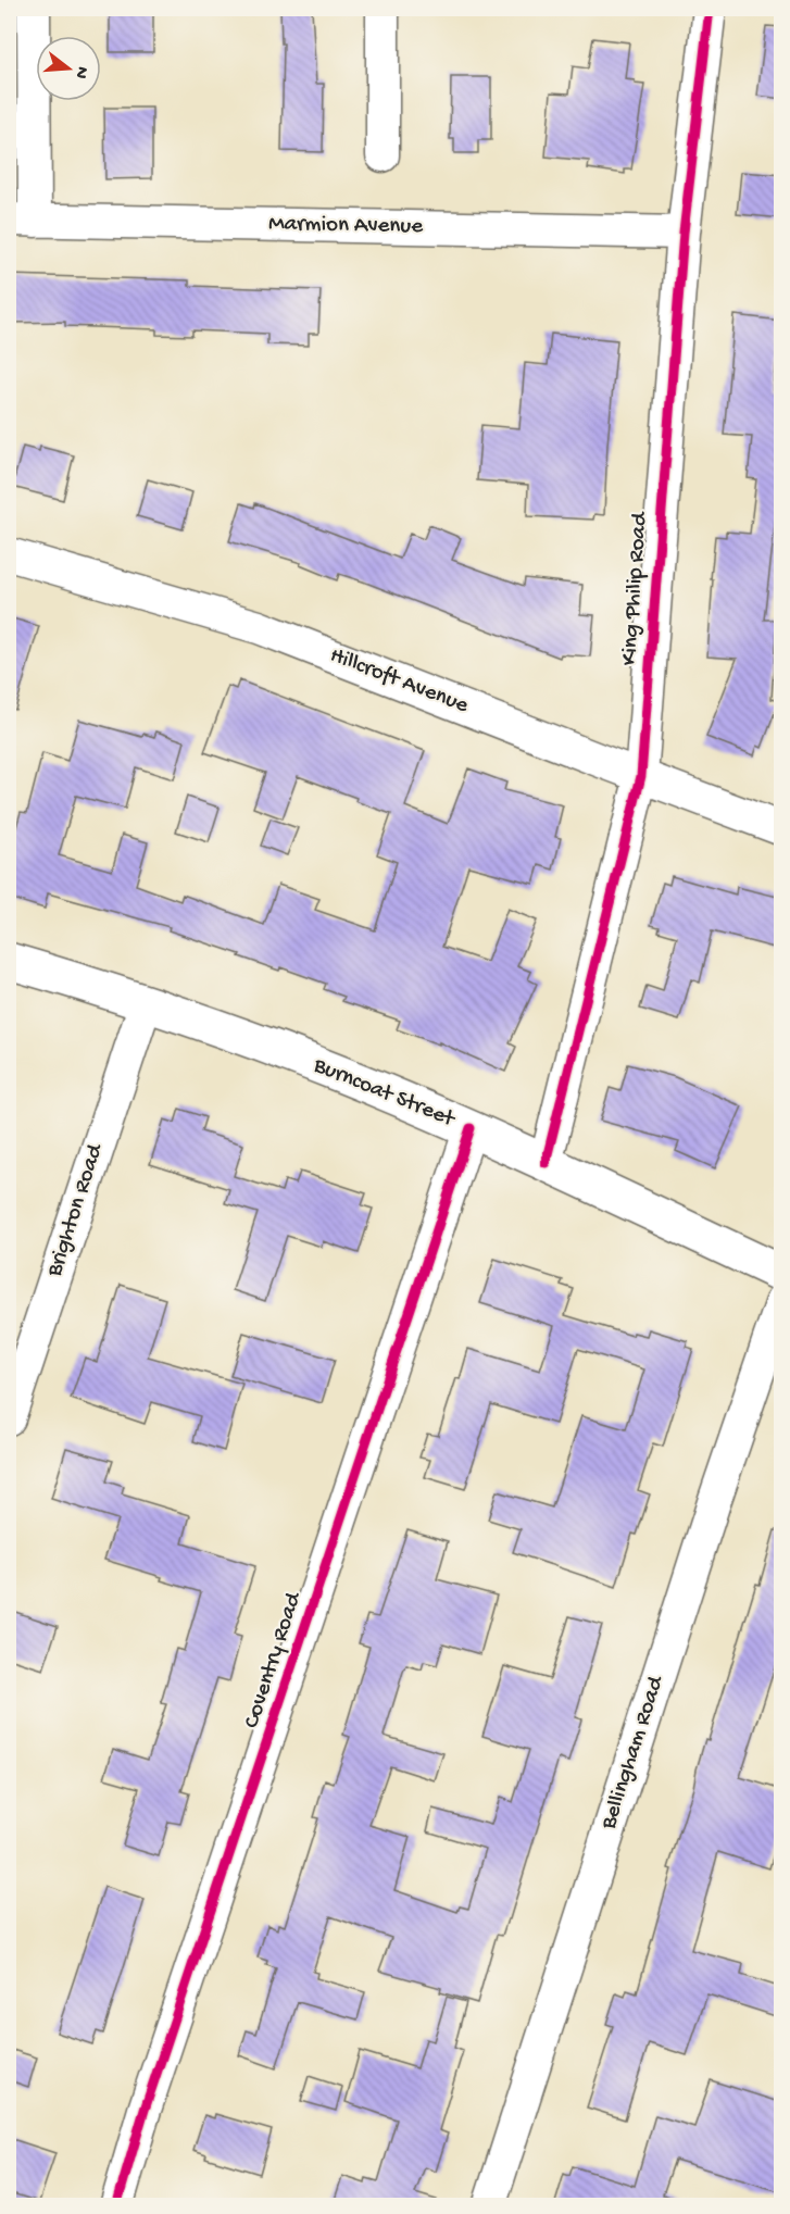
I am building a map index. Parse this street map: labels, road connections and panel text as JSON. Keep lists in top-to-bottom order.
{
  "streets": {
    "main road": ["Burncoat Street"],
    "street": [
      "Marmion Avenue",
      "King Philip Road",
      "Hillcroft Avenue",
      "Brighton Road",
      "Coventry Road",
      "Bellingham Road"
    ]
  },
  "crossings": [
    ["Marmion Avenue", "King Philip Road"],
    ["King Philip Road", "Hillcroft Avenue"],
    ["King Philip Road", "Burncoat Street"],
    ["Burncoat Street", "Brighton Road"],
    ["Burncoat Street", "Coventry Road"]
  ],
  "north": "right"
}
